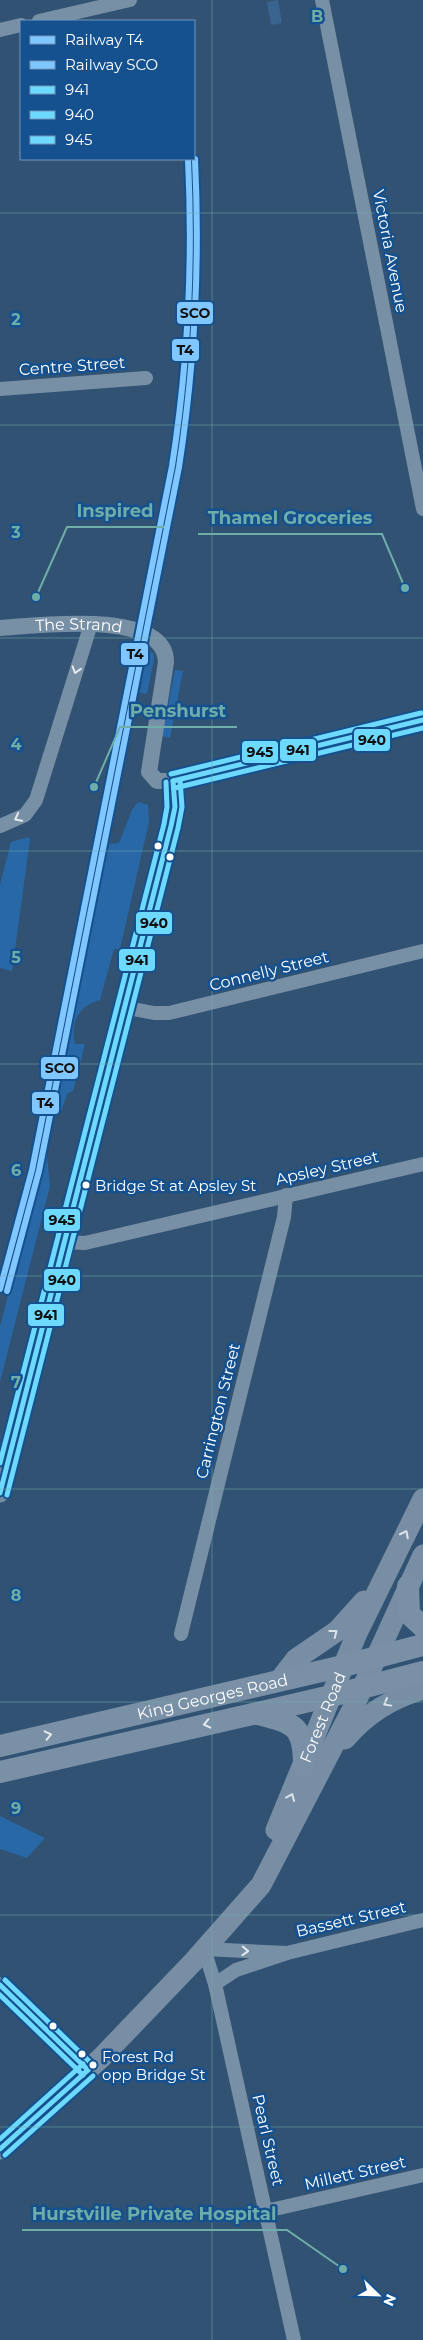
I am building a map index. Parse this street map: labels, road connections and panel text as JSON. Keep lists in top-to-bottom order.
{
  "streets": {
    "highway": ["King Georges Road"],
    "main road": ["Forest Road"],
    "street": [
      "Victoria Avenue",
      "Centre Street",
      "The Strand",
      "Connelly Street",
      "Apsley Street",
      "Carrington Street",
      "Bassett Street",
      "Pearl Street",
      "Millett Street"
    ]
  },
  "crossings": [
    ["Apsley Street", "Carrington Street"],
    ["King Georges Road", "Forest Road"],
    ["Forest Road", "Bassett Street"],
    ["Forest Road", "Pearl Street"],
    ["Bassett Street", "Pearl Street"],
    ["Pearl Street", "Millett Street"]
  ],
  "places": [
    "Thamel Groceries",
    "Inspired",
    "Penshurst",
    "Bridge St at Apsley St",
    "Forest Rd opp Bridge St",
    "Hurstville Private Hospital"
  ],
  "lines": [
    "rail line SCO",
    "rail line T4",
    "transit line 945",
    "transit line 941",
    "transit line 940"
  ],
  "legend": [
    "Railway T4",
    "Railway SCO",
    "941",
    "940",
    "945"
  ],
  "north": "bottom right",
  "grid": {
    "columns": ["B"],
    "rows": [
      "2",
      "3",
      "4",
      "5",
      "6",
      "7",
      "8",
      "9"
    ]
  }
}
